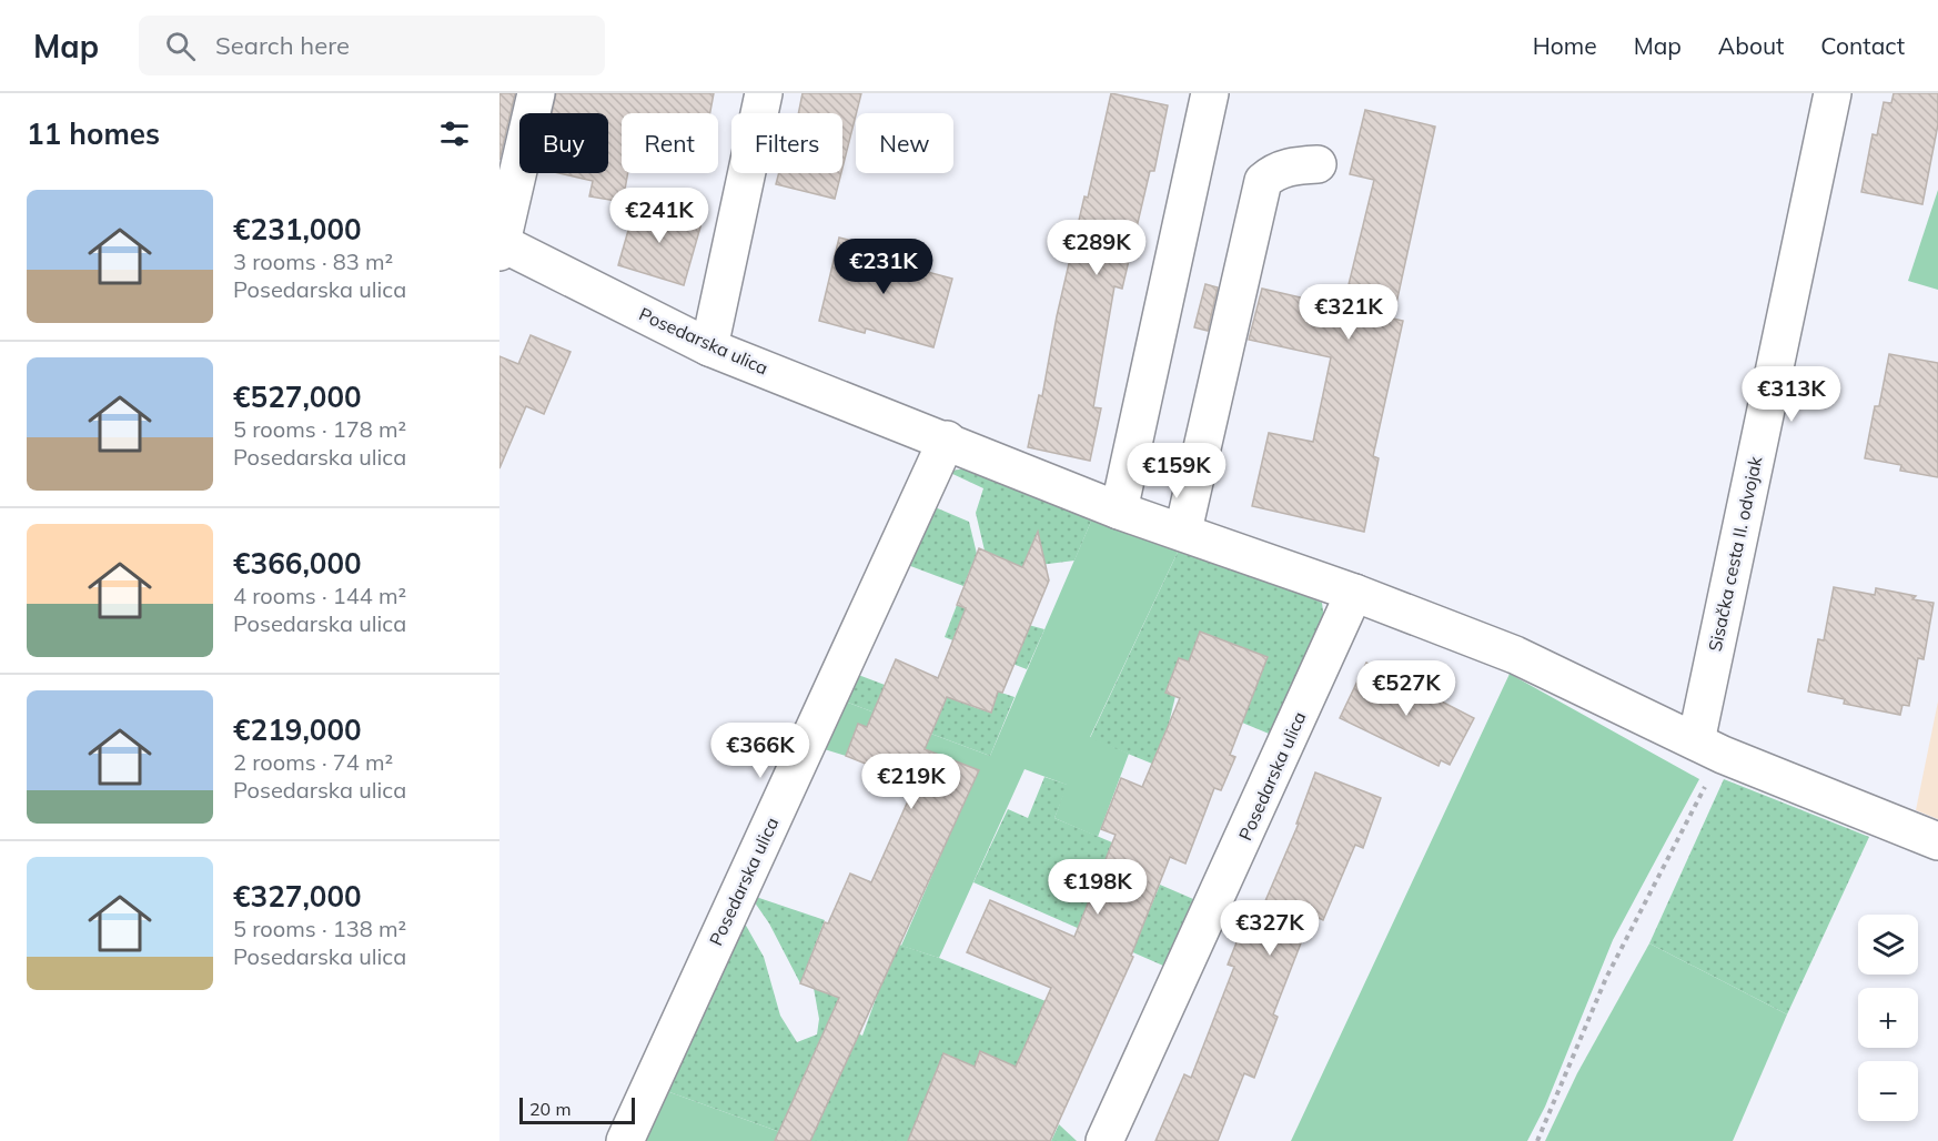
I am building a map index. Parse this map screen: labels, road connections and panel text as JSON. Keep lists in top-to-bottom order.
{
  "streets": {
    "street": ["Posedarska ulica", "Sisačka cesta II. odvojak"]
  },
  "crossings": [
    ["Posedarska ulica", "Sisačka cesta II. odvojak"]
  ],
  "scale_bar": "20 m",
  "page": {
    "header": "Map",
    "search": "Search here",
    "nav": [
      "Home",
      "Map",
      "About",
      "Contact"
    ],
    "heading": "11 homes",
    "chip": [
      "Buy",
      "Rent",
      "Filters",
      "New"
    ],
    "list": [
      {
        "name": "€231,000",
        "note": "3 rooms · 83 m² · Posedarska ulica"
      },
      {
        "name": "€527,000",
        "note": "5 rooms · 178 m² · Posedarska ulica"
      },
      {
        "name": "€366,000",
        "note": "4 rooms · 144 m² · Posedarska ulica"
      },
      {
        "name": "€219,000",
        "note": "2 rooms · 74 m² · Posedarska ulica"
      },
      {
        "name": "€327,000",
        "note": "5 rooms · 138 m² · Posedarska ulica"
      }
    ],
    "price": [
      "€241K",
      "€289K",
      "€231K",
      "€321K",
      "€313K",
      "€159K",
      "€527K",
      "€366K",
      "€219K",
      "€198K",
      "€327K"
    ],
    "map_buttons": ["+", "−"],
    "scale": "20 m"
  }
}
